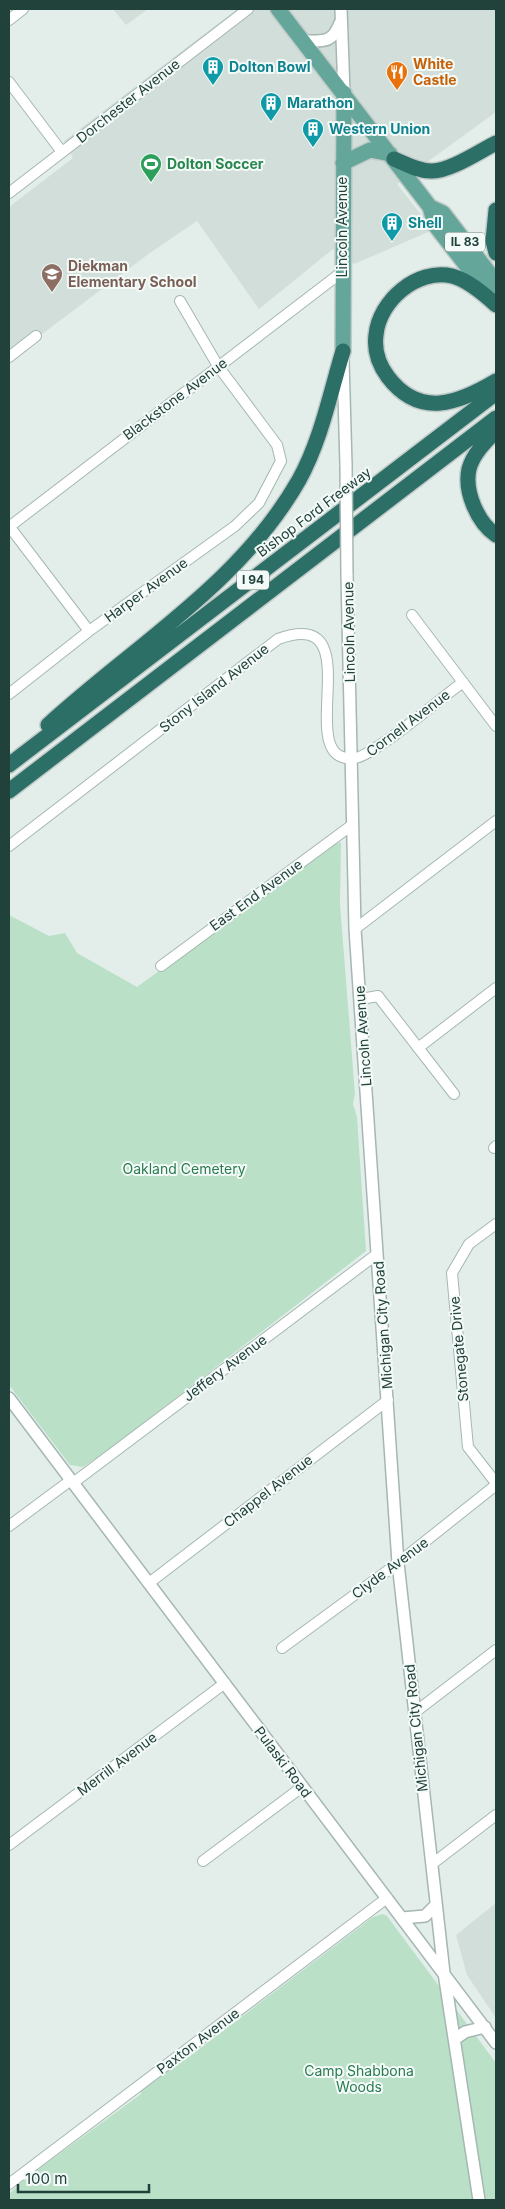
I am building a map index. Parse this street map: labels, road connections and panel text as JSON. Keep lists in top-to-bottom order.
{
  "streets": {
    "highway": ["Bishop Ford Freeway", "I 94"],
    "main road": ["Lincoln Avenue", "IL 83"],
    "street": [
      "Dorchester Avenue",
      "Blackstone Avenue",
      "Harper Avenue",
      "Stony Island Avenue",
      "Cornell Avenue",
      "East End Avenue",
      "Michigan City Road",
      "Stonegate Drive",
      "Jeffery Avenue",
      "Chappel Avenue",
      "Clyde Avenue",
      "Pulaski Road",
      "Merrill Avenue",
      "Paxton Avenue"
    ]
  },
  "crossings": [
    ["Lincoln Avenue", "IL 83"],
    ["Lincoln Avenue", "Blackstone Avenue"],
    ["Lincoln Avenue", "Stony Island Avenue"],
    ["Lincoln Avenue", "Cornell Avenue"],
    ["Lincoln Avenue", "East End Avenue"],
    ["Lincoln Avenue", "Michigan City Road"],
    ["Lincoln Avenue", "Jeffery Avenue"],
    ["Blackstone Avenue", "Harper Avenue"],
    ["Stony Island Avenue", "Cornell Avenue"],
    ["Michigan City Road", "Jeffery Avenue"],
    ["Michigan City Road", "Chappel Avenue"],
    ["Michigan City Road", "Clyde Avenue"],
    ["Michigan City Road", "Pulaski Road"],
    ["Stonegate Drive", "Clyde Avenue"],
    ["Jeffery Avenue", "Pulaski Road"],
    ["Chappel Avenue", "Pulaski Road"],
    ["Pulaski Road", "Merrill Avenue"],
    ["Pulaski Road", "Paxton Avenue"]
  ],
  "parks": ["Oakland Cemetery", "Camp Shabbona Woods"],
  "places": {
    "building": [
      "Dolton Bowl",
      "Marathon",
      "Western Union",
      "Shell"
    ],
    "restaurant": ["White Castle"],
    "sports": ["Dolton Soccer"],
    "school or university": ["Diekman Elementary School"]
  },
  "scale_bar": "100 m"
}
